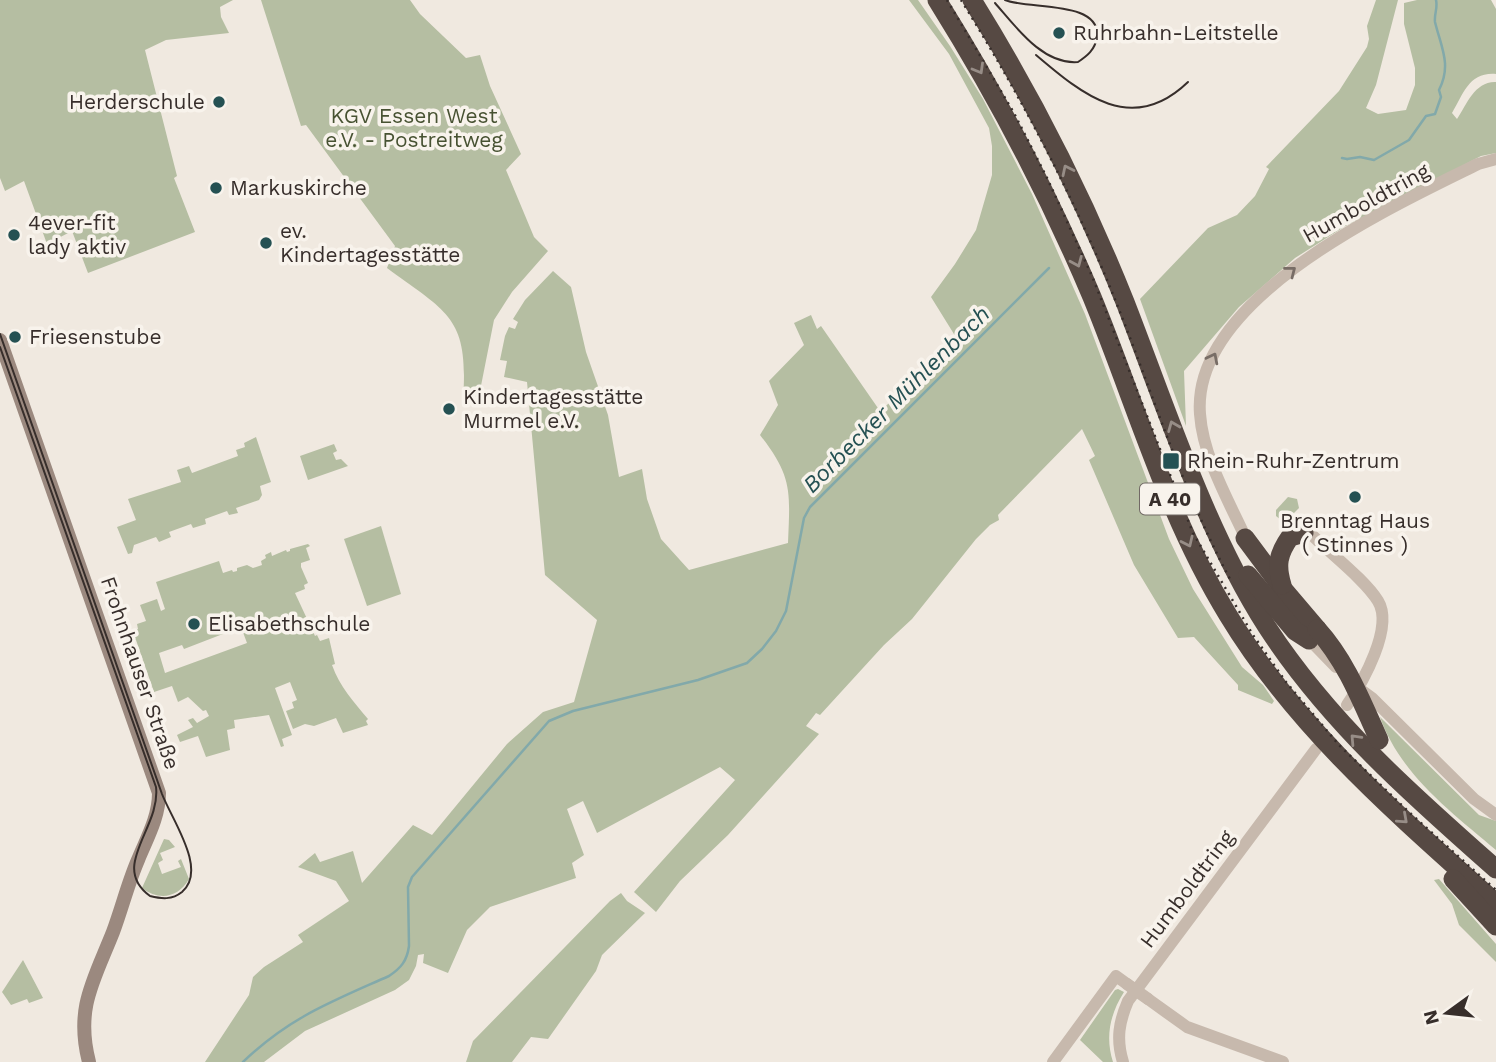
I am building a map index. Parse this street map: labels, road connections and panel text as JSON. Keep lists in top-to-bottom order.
{
  "streets": {
    "highway": ["A 40"],
    "main road": ["Frohnhauser Straße"],
    "street": ["Humboldtring"]
  },
  "water": ["Borbecker Mühlenbach"],
  "parks": ["KGV Essen West e.V. - Postreitweg"],
  "places": {
    "other": [
      "Ruhrbahn-Leitstelle",
      "Herderschule",
      "Markuskirche",
      "4ever-fit lady aktiv",
      "ev. Kindertagesstätte",
      "Friesenstube",
      "Kindertagesstätte Murmel e.V.",
      "Brenntag Haus ( Stinnes )",
      "Elisabethschule"
    ],
    "transit": ["Rhein-Ruhr-Zentrum"]
  },
  "north": "left"
}
